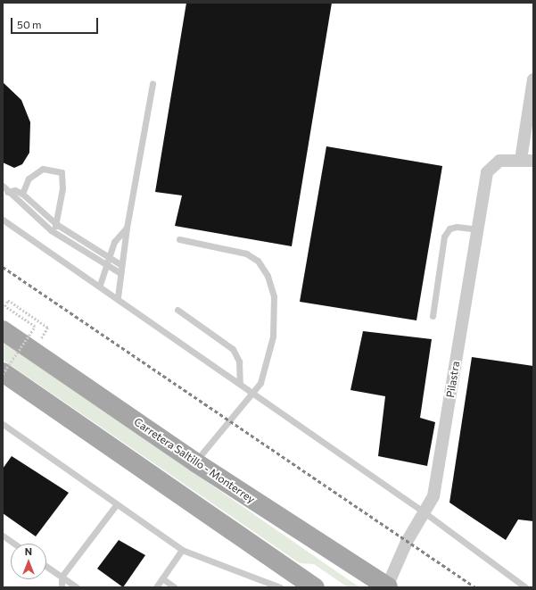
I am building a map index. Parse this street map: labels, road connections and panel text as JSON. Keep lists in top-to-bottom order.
{
  "streets": {
    "main road": ["Carretera Saltillo - Monterrey"],
    "street": ["Pilastra"]
  },
  "crossings": [
    ["Pilastra", "Carretera Saltillo - Monterrey"]
  ],
  "scale_bar": "50 m",
  "north": "top"
}
